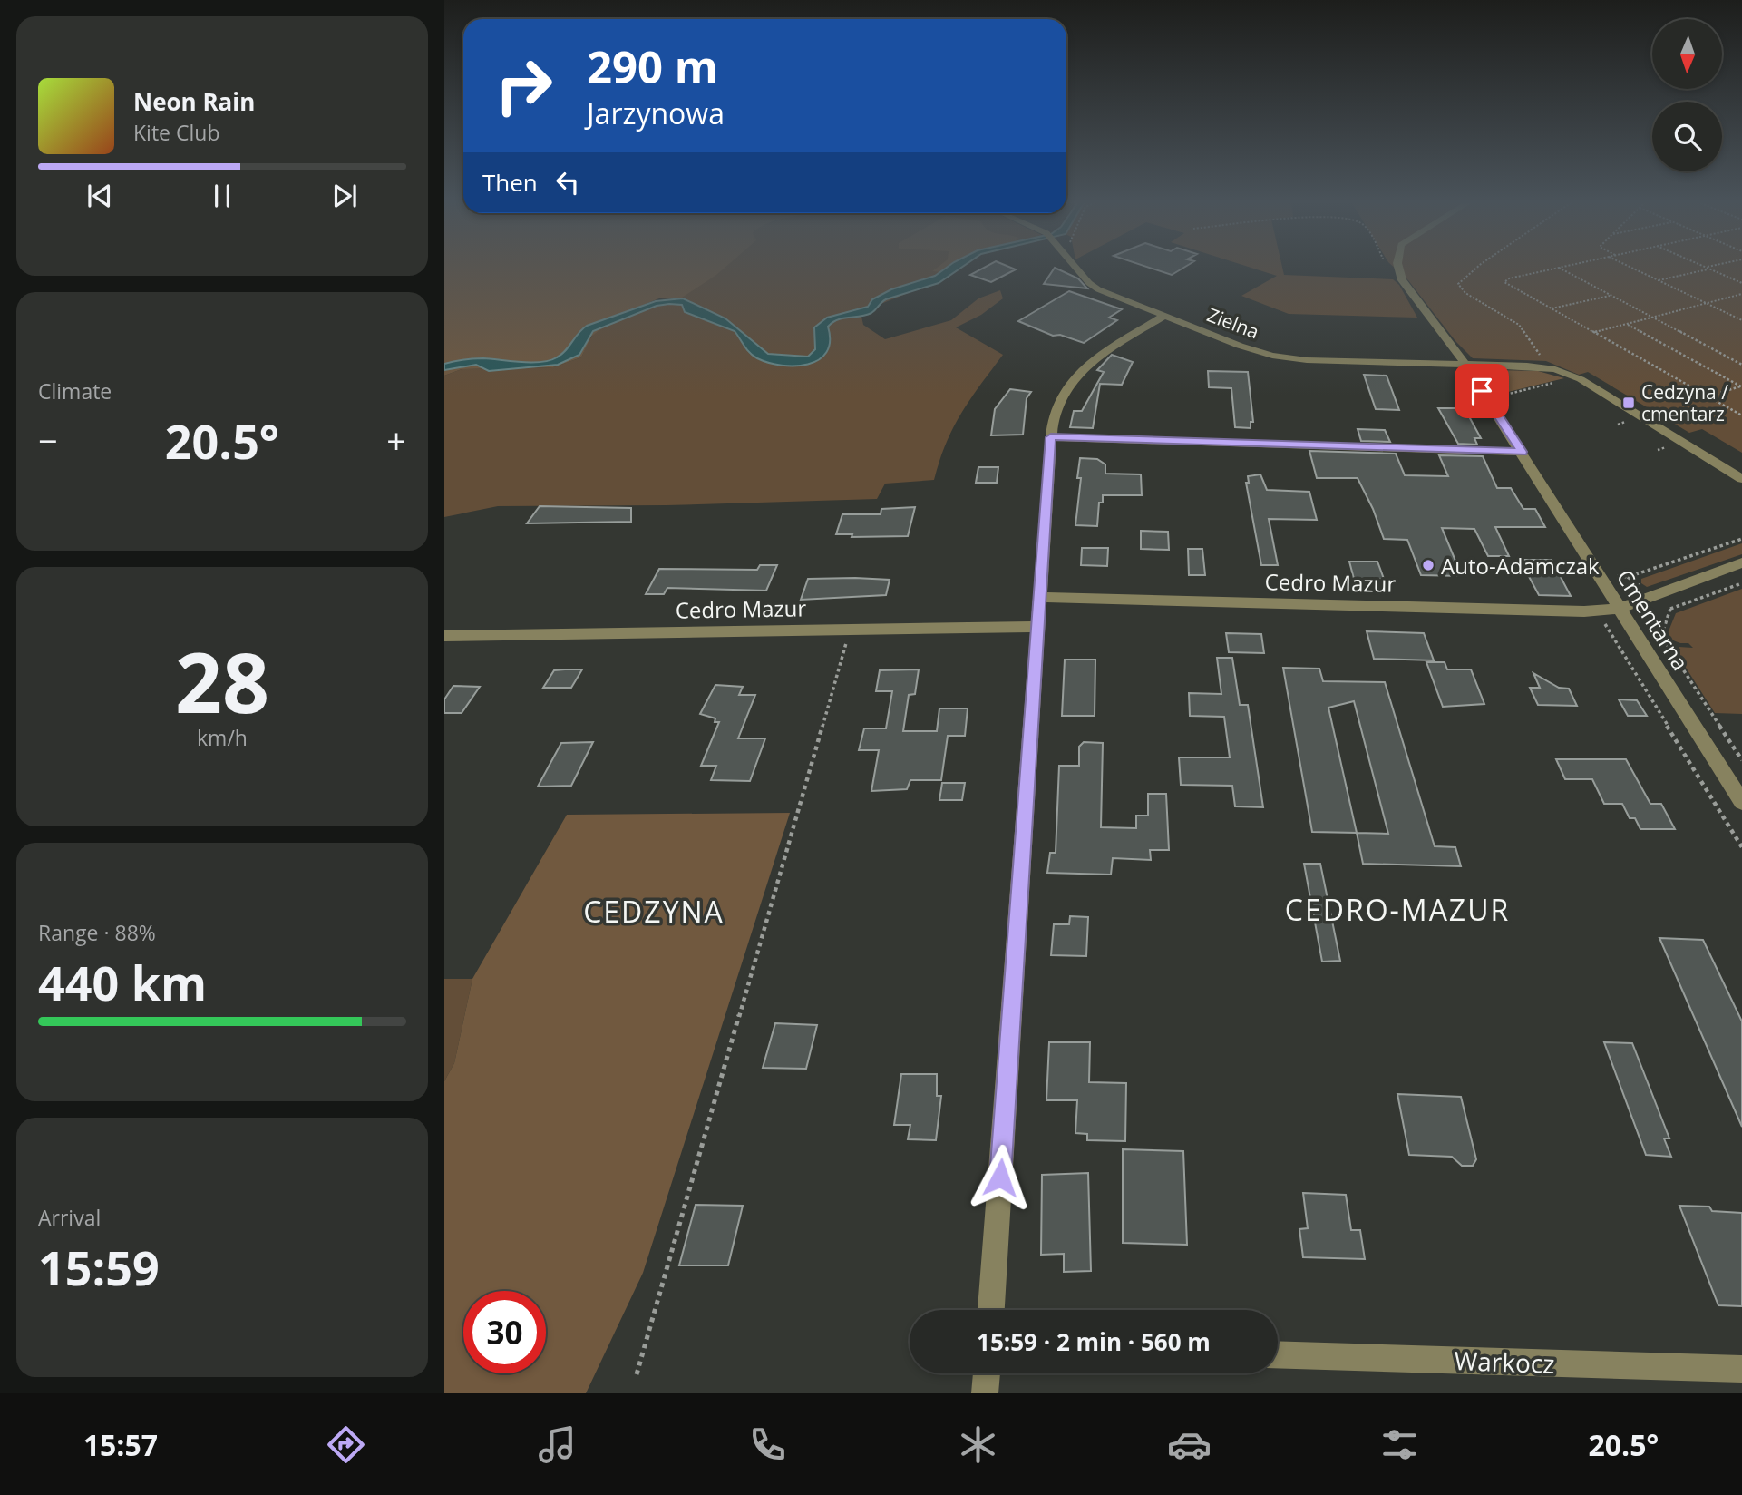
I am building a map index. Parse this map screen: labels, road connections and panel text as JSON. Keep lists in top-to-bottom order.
{
  "streets": {
    "street": [
      "Zielna",
      "Cedro Mazur",
      "Cmentarna",
      "Warkocz"
    ]
  },
  "crossings": [
    ["Zielna", "Cmentarna"],
    ["Cedro Mazur", "Cmentarna"]
  ],
  "districts": ["CEDRO-MAZUR", "CEDZYNA"],
  "places": {
    "transit": ["Cedzyna / cmentarz"],
    "other": ["Auto-Adamczak"]
  },
  "north": "bottom",
  "page": {
    "turn": ["290 m", "Jarzynowa"],
    "song": ["Neon Rain", "Kite Club"],
    "then": "Then",
    "tile": [
      "Climate",
      ["28", "km/h"],
      ["Range · 88%", "440 km"],
      ["Arrival", "15:59"]
    ],
    "heat": ["−", "20.5°", "+"],
    "limit": "30",
    "trip": "15:59 · 2 min · 560 m",
    "tabs": ["15:57", "20.5°"]
  }
}
